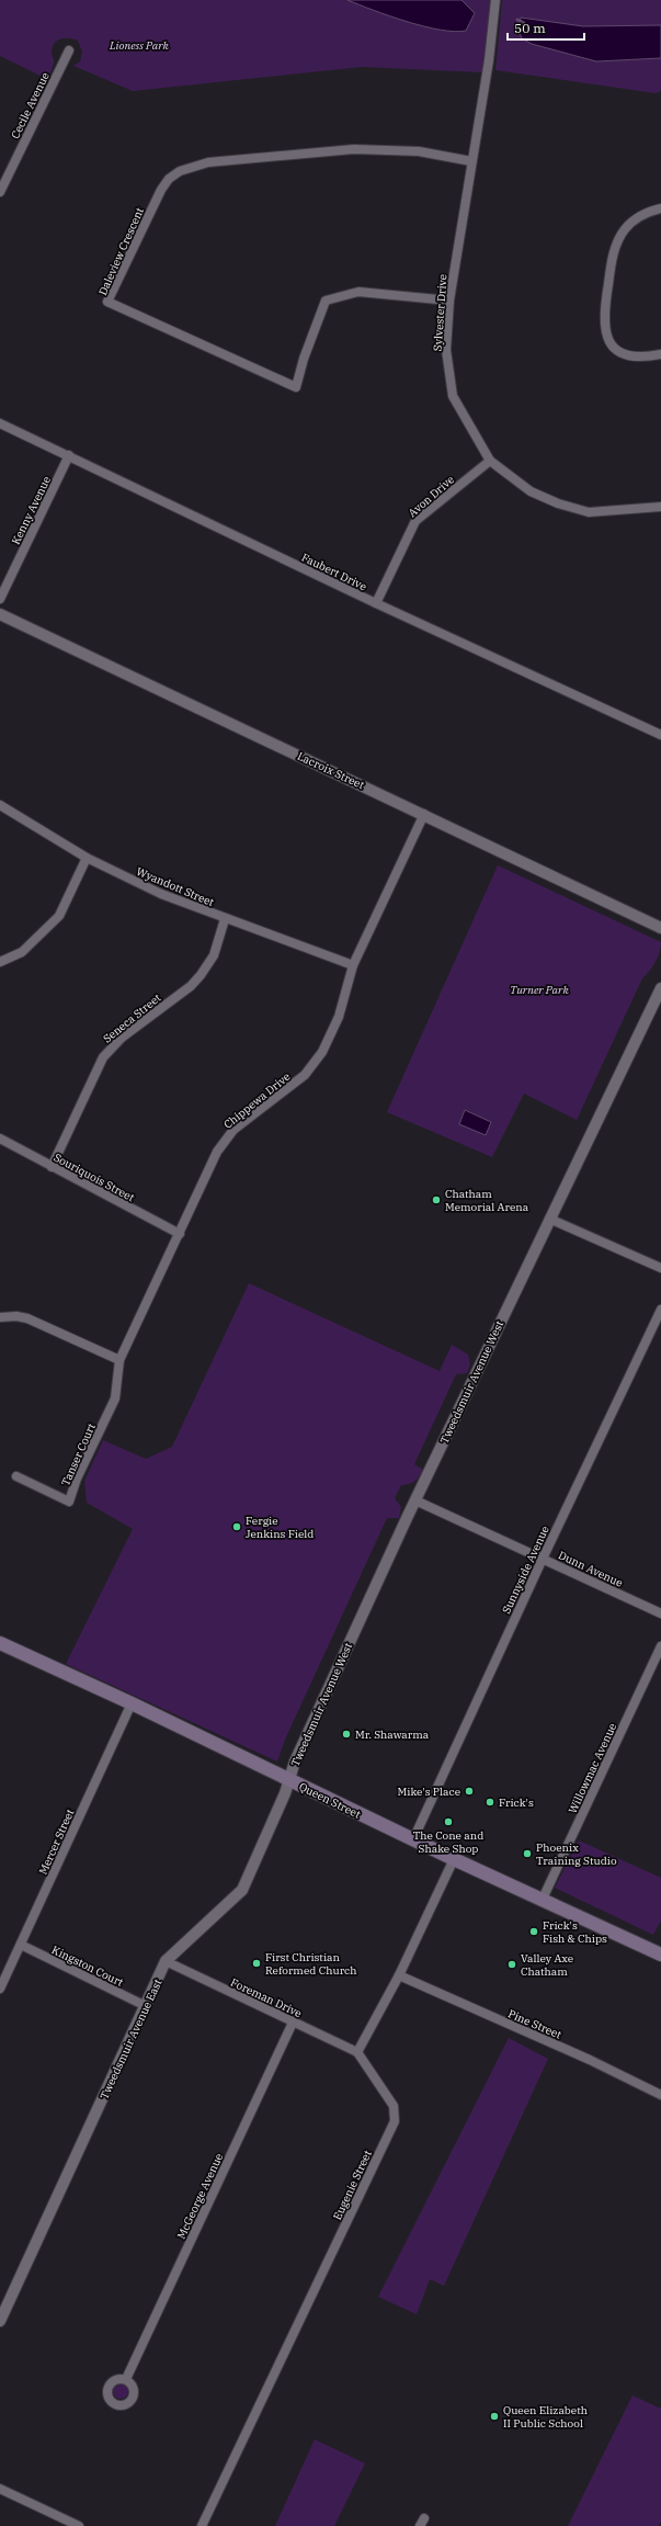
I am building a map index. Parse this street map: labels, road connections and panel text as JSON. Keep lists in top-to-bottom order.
{
  "streets": {
    "main road": ["Queen Street"],
    "street": [
      "Cecile Avenue",
      "Daleview Crescent",
      "Sylvester Drive",
      "Avon Drive",
      "Kenny Avenue",
      "Faubert Drive",
      "Lacroix Street",
      "Wyandott Street",
      "Seneca Street",
      "Chippewa Drive",
      "Souriquois Street",
      "Tweedsmuir Avenue West",
      "Tanser Court",
      "Dunn Avenue",
      "Sunnyside Avenue",
      "Willowmac Avenue",
      "Mercer Street",
      "Kingston Court",
      "Foreman Drive",
      "Pine Street",
      "Tweedsmuir Avenue East",
      "Eugenie Street",
      "McGeorge Avenue"
    ]
  },
  "crossings": [
    ["Daleview Crescent", "Sylvester Drive"],
    ["Sylvester Drive", "Avon Drive"],
    ["Avon Drive", "Faubert Drive"],
    ["Kenny Avenue", "Faubert Drive"],
    ["Lacroix Street", "Chippewa Drive"],
    ["Wyandott Street", "Seneca Street"],
    ["Wyandott Street", "Chippewa Drive"],
    ["Seneca Street", "Souriquois Street"],
    ["Chippewa Drive", "Souriquois Street"],
    ["Chippewa Drive", "Tanser Court"],
    ["Tweedsmuir Avenue West", "Dunn Avenue"],
    ["Tweedsmuir Avenue West", "Queen Street"],
    ["Tweedsmuir Avenue West", "Tweedsmuir Avenue East"],
    ["Dunn Avenue", "Sunnyside Avenue"],
    ["Sunnyside Avenue", "Queen Street"],
    ["Willowmac Avenue", "Queen Street"],
    ["Queen Street", "Mercer Street"],
    ["Queen Street", "Tweedsmuir Avenue East"],
    ["Mercer Street", "Kingston Court"],
    ["Kingston Court", "Tweedsmuir Avenue East"],
    ["Foreman Drive", "Tweedsmuir Avenue East"],
    ["Foreman Drive", "Eugenie Street"],
    ["Foreman Drive", "McGeorge Avenue"]
  ],
  "parks": ["Lioness Park", "Turner Park"],
  "places": [
    "Chatham Memorial Arena",
    "Fergie Jenkins Field",
    "Mr. Shawarma",
    "Mike's Place",
    "Frick's",
    "The Cone and Shake Shop",
    "Phoenix Training Studio",
    "Frick's Fish & Chips",
    "First Christian Reformed Church",
    "Valley Axe Chatham",
    "Queen Elizabeth II Public School"
  ],
  "scale_bar": "50 m"
}
